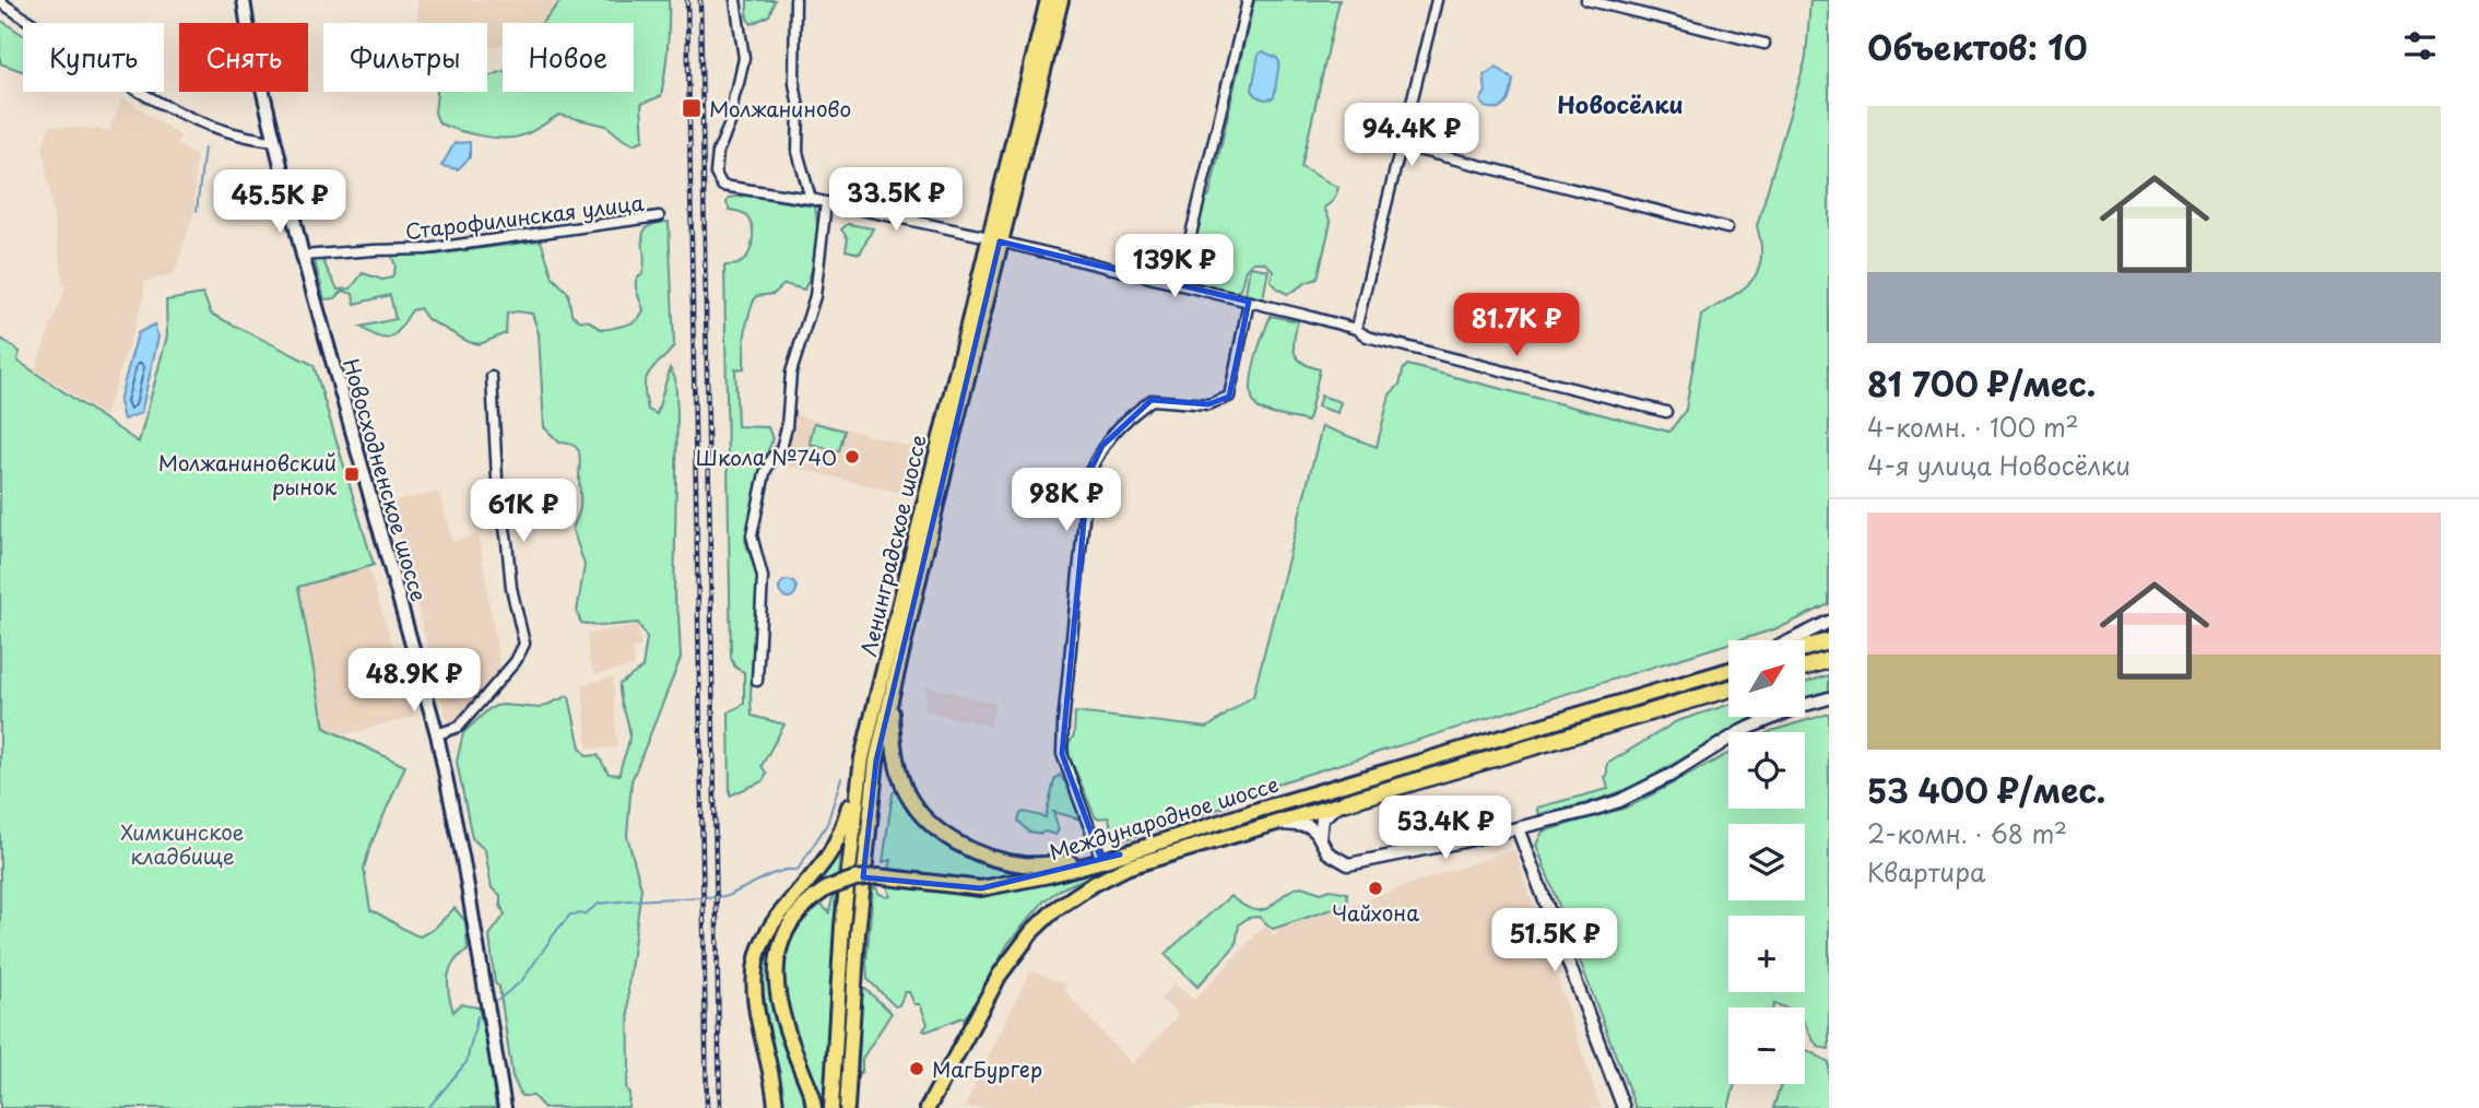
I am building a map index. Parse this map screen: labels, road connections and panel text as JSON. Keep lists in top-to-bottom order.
{
  "streets": {
    "highway": ["Ленинградское шоссе", "Международное шоссе"],
    "main road": ["Новосходненское шоссе"],
    "street": ["Старофилинская улица"]
  },
  "crossings": [
    ["Старофилинская улица", "Новосходненское шоссе"]
  ],
  "districts": ["Новосёлки"],
  "parks": ["Химкинское кладбище"],
  "places": {
    "transit": ["Молжаниново", "Молжаниновский рынок"],
    "other": ["Школа №740", "Чайхона", "МагБургер"]
  },
  "north": "top right",
  "page": {
    "heading": "Объектов: 10",
    "chip": [
      "Купить",
      "Снять",
      "Фильтры",
      "Новое"
    ],
    "list": [
      {
        "name": "81 700 ₽/мес.",
        "note": "4-комн. · 100 m² · 4-я улица Новосёлки"
      },
      {
        "name": "53 400 ₽/мес.",
        "note": "2-комн. · 68 m² · Квартира"
      }
    ],
    "price": [
      "94.4K ₽",
      "33.5K ₽",
      "45.5K ₽",
      "139K ₽",
      "81.7K ₽",
      "98K ₽",
      "61K ₽",
      "48.9K ₽",
      "53.4K ₽",
      "51.5K ₽"
    ],
    "map_buttons": ["+", "−"]
  }
}
